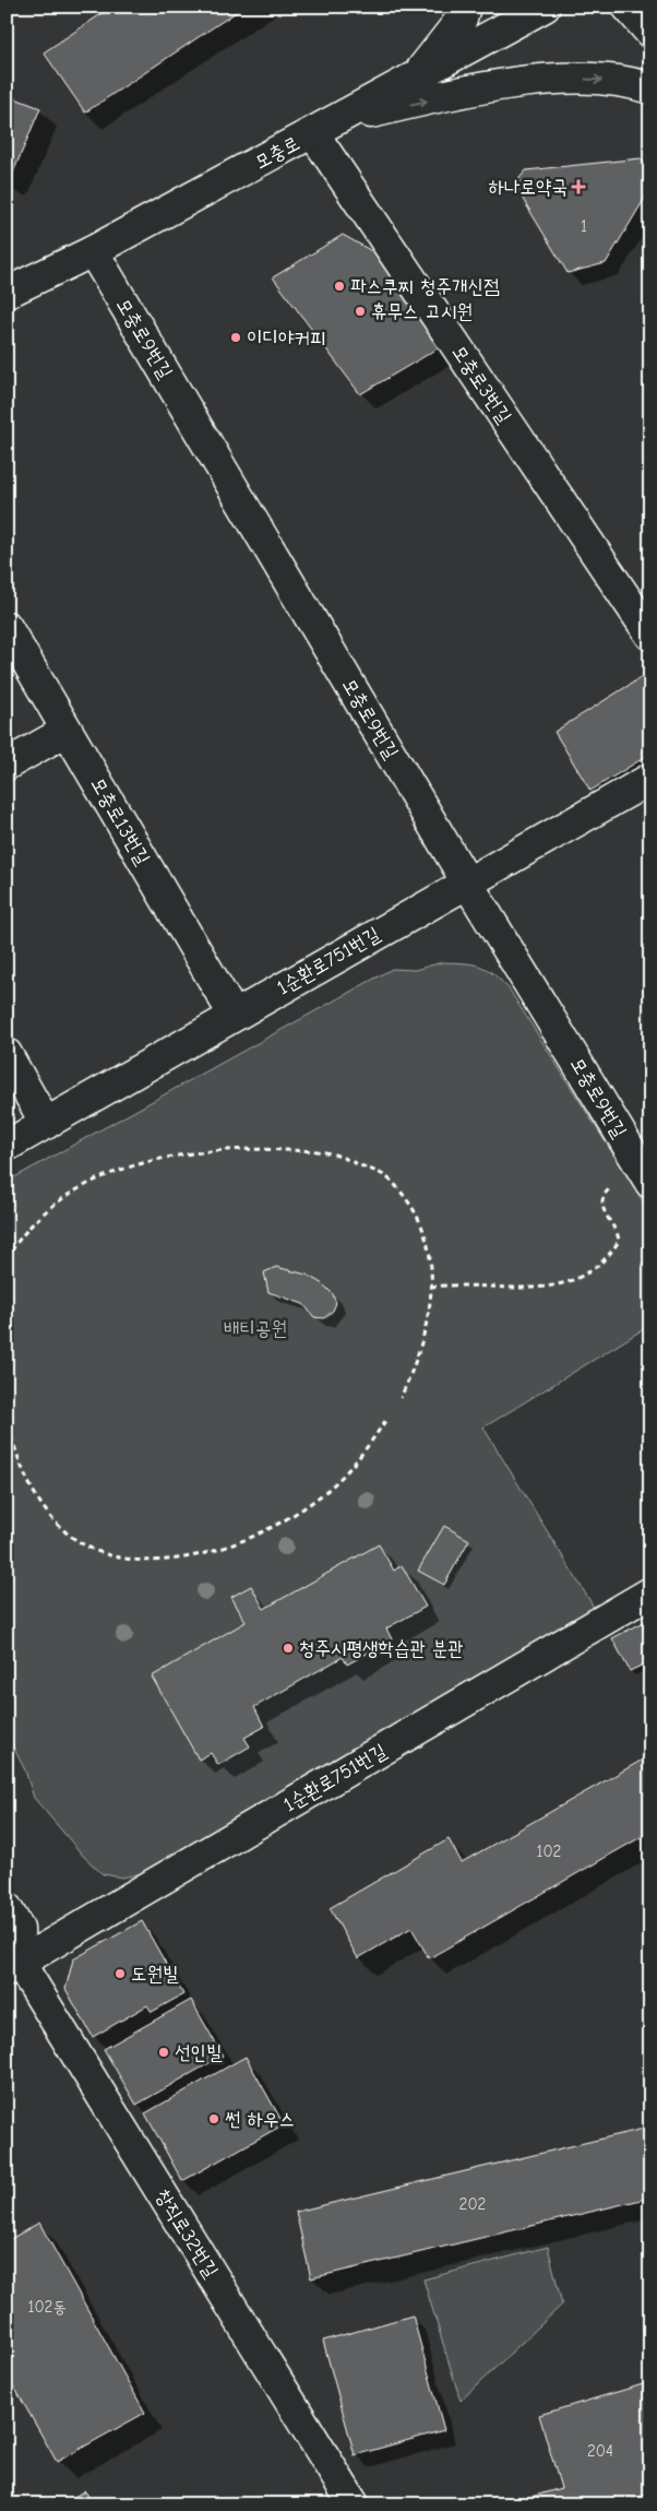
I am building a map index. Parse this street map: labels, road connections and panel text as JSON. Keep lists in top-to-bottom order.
{
  "streets": {
    "street": [
      "모충로",
      "모충로9번길",
      "모충로3번길",
      "모충로13번길",
      "1순환로751번길",
      "창직로32번길"
    ]
  },
  "crossings": [
    ["모충로", "모충로9번길"],
    ["모충로", "모충로3번길"],
    ["모충로9번길", "1순환로751번길"],
    ["모충로13번길", "1순환로751번길"],
    ["1순환로751번길", "창직로32번길"]
  ],
  "parks": ["배티공원"],
  "places": {
    "health": ["하나로약국"],
    "other": [
      "파스쿠찌 청주개신점",
      "휴무스 고시원",
      "이디야커피",
      "청주시평생학습관 분관",
      "도원빌",
      "선인빌",
      "썬 하우스"
    ]
  },
  "house_numbers": [
    "1",
    "102",
    "202",
    "102동",
    "204"
  ]
}
